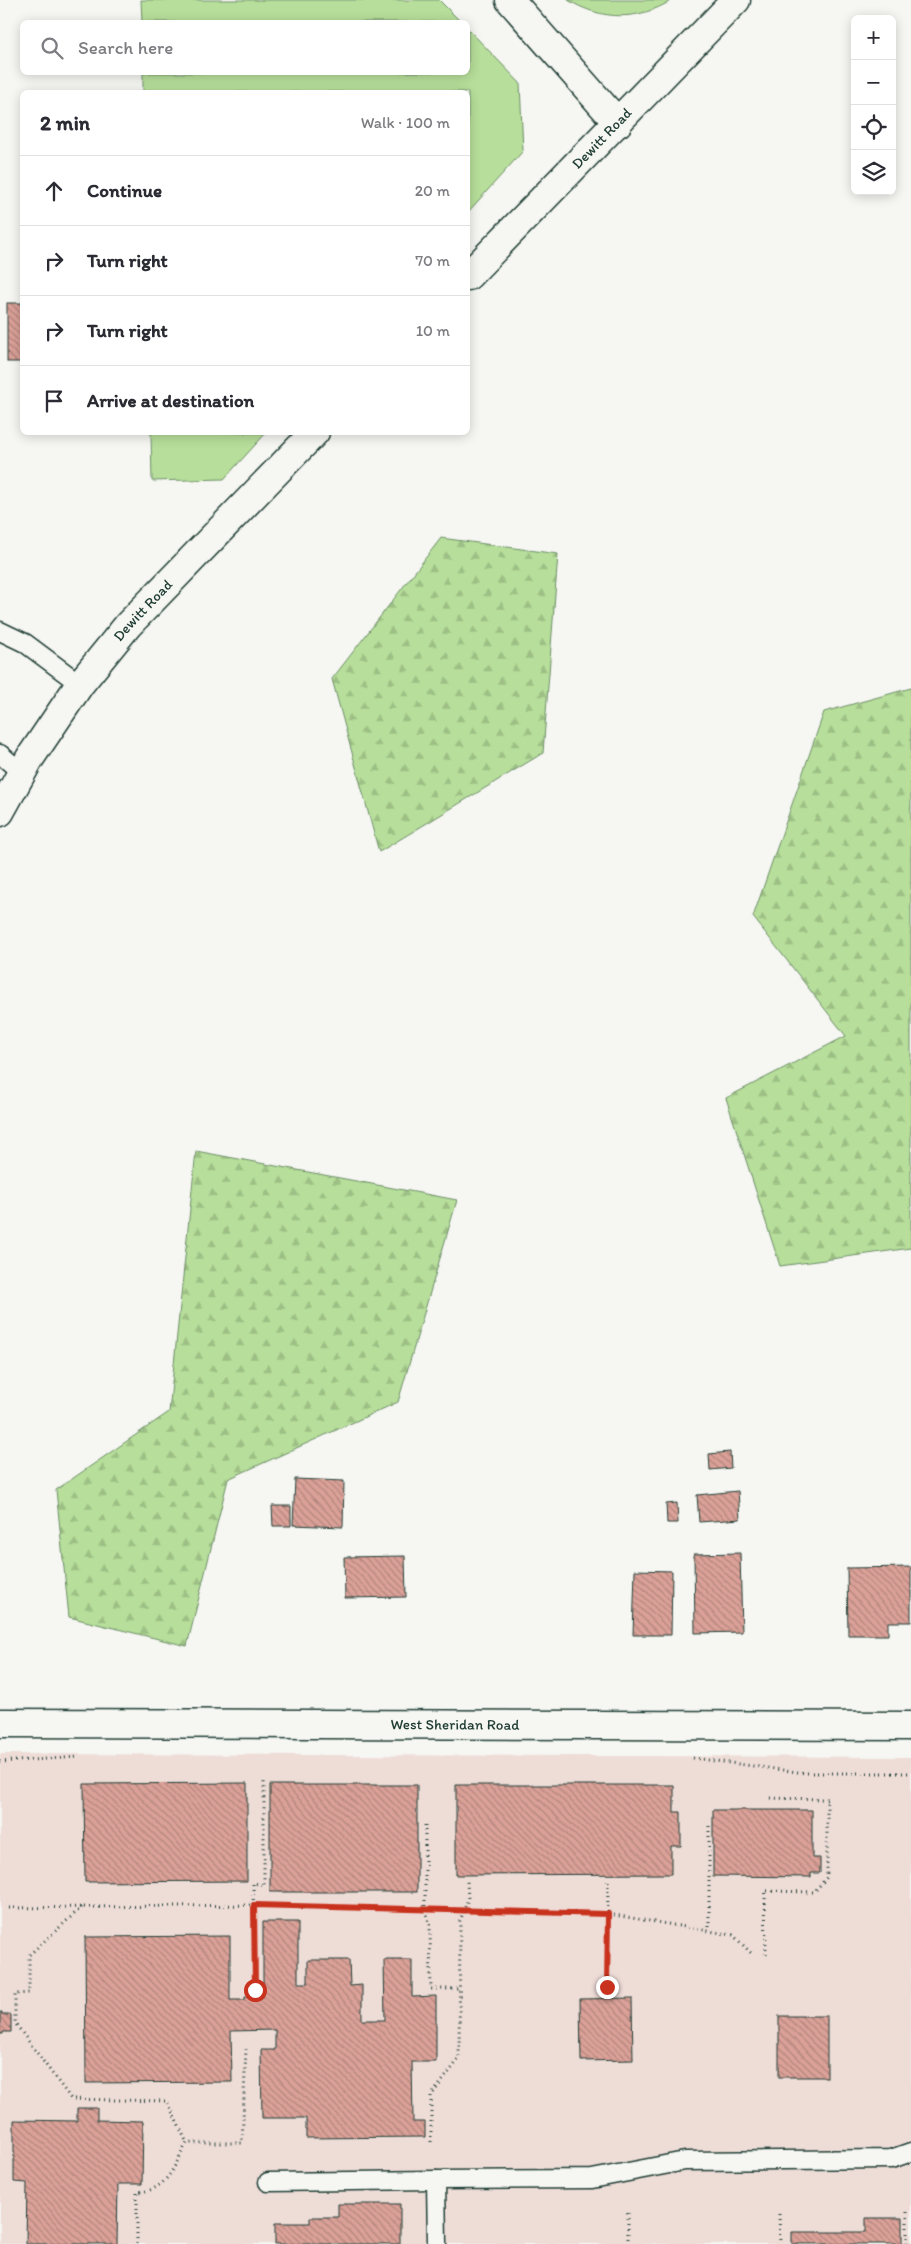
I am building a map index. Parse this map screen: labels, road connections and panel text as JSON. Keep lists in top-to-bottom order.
{
  "streets": {
    "street": ["Dewitt Road", "West Sheridan Road"]
  },
  "page": {
    "map_buttons": ["+", "−"],
    "search": "Search here",
    "heading": ["2 min", "Walk · 100 m"],
    "list": [
      ["Continue", "20 m"],
      ["Turn right", "70 m"],
      ["Turn right", "10 m"],
      "Arrive at destination"
    ]
  }
}
